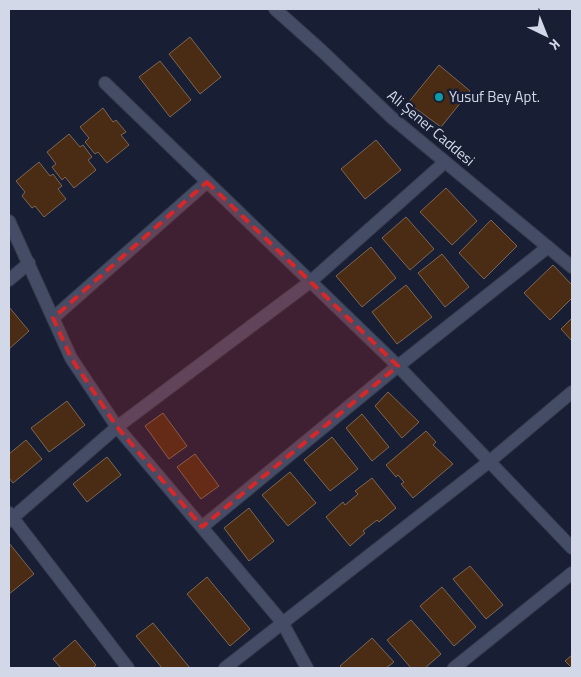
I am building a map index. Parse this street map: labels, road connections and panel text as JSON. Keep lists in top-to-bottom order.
{
  "streets": {
    "street": ["Ali Şener Caddesi"]
  },
  "places": ["Yusuf Bey Apt."],
  "north": "bottom right"
}
